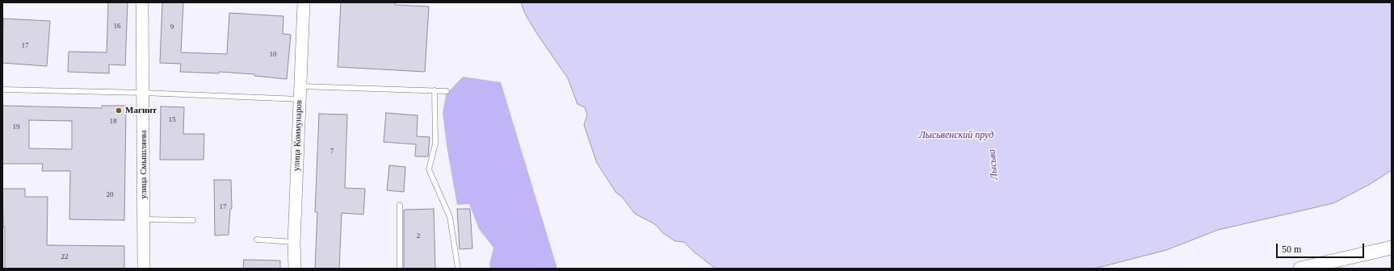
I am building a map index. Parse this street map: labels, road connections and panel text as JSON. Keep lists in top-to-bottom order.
{
  "streets": {
    "street": ["улица Коммунаров", "улица Смышляева"]
  },
  "water": ["Лысьвенский пруд", "Лысьва"],
  "places": ["Магнит"],
  "house_numbers": [
    "16",
    "9",
    "17",
    "10",
    "15",
    "18",
    "19",
    "7",
    "20",
    "17",
    "2",
    "22"
  ],
  "scale_bar": "50 m"
}
